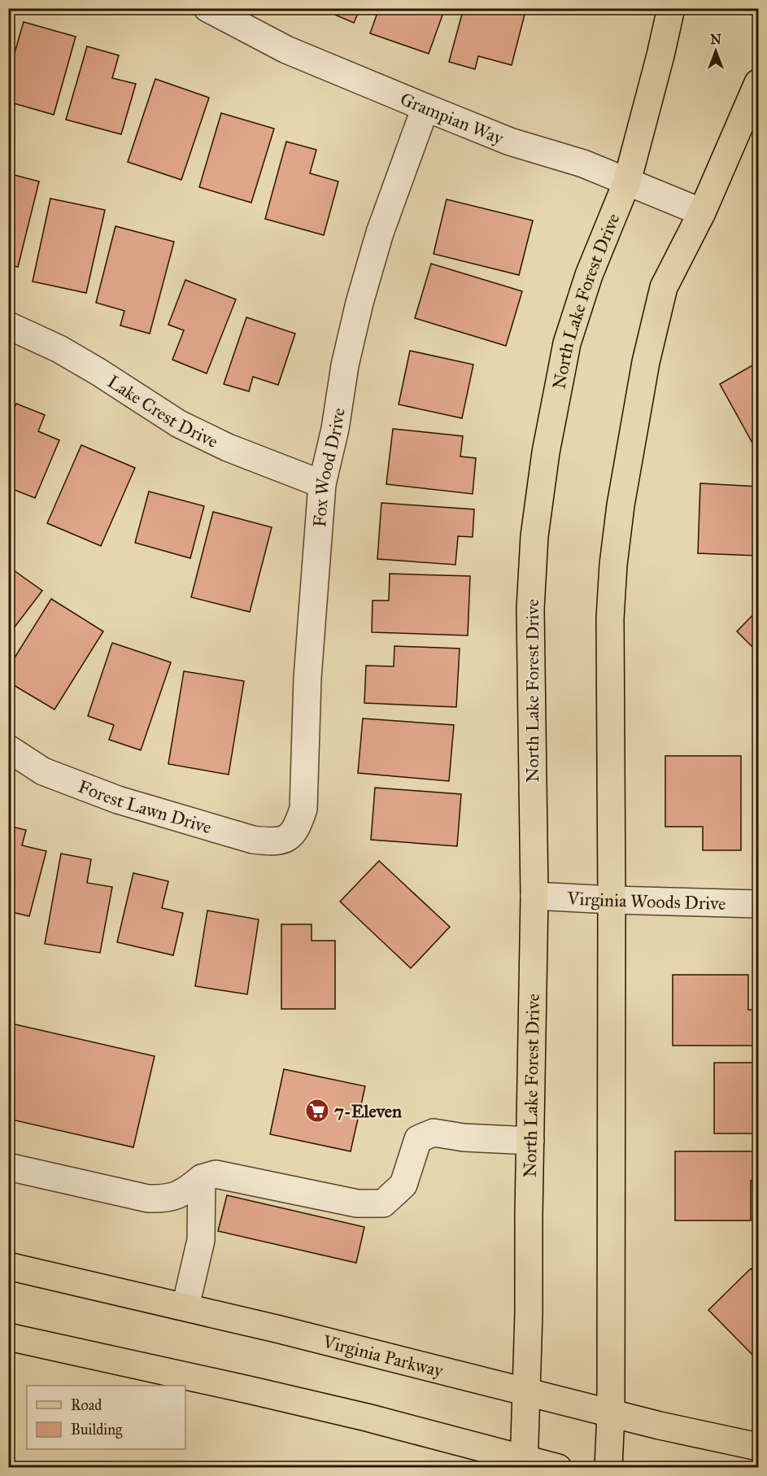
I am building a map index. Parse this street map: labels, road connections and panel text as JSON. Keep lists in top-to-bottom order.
{
  "streets": {
    "main road": ["North Lake Forest Drive", "Virginia Parkway"],
    "street": [
      "Grampian Way",
      "Lake Crest Drive",
      "Fox Wood Drive",
      "Forest Lawn Drive",
      "Virginia Woods Drive"
    ]
  },
  "crossings": [
    ["Grampian Way", "North Lake Forest Drive"],
    ["Grampian Way", "Fox Wood Drive"],
    ["North Lake Forest Drive", "Virginia Woods Drive"],
    ["North Lake Forest Drive", "Virginia Parkway"],
    ["Lake Crest Drive", "Fox Wood Drive"],
    ["Fox Wood Drive", "Forest Lawn Drive"]
  ],
  "places": {
    "supermarket": ["7-Eleven"]
  },
  "legend": ["Road", "Building"],
  "north": "top"
}
